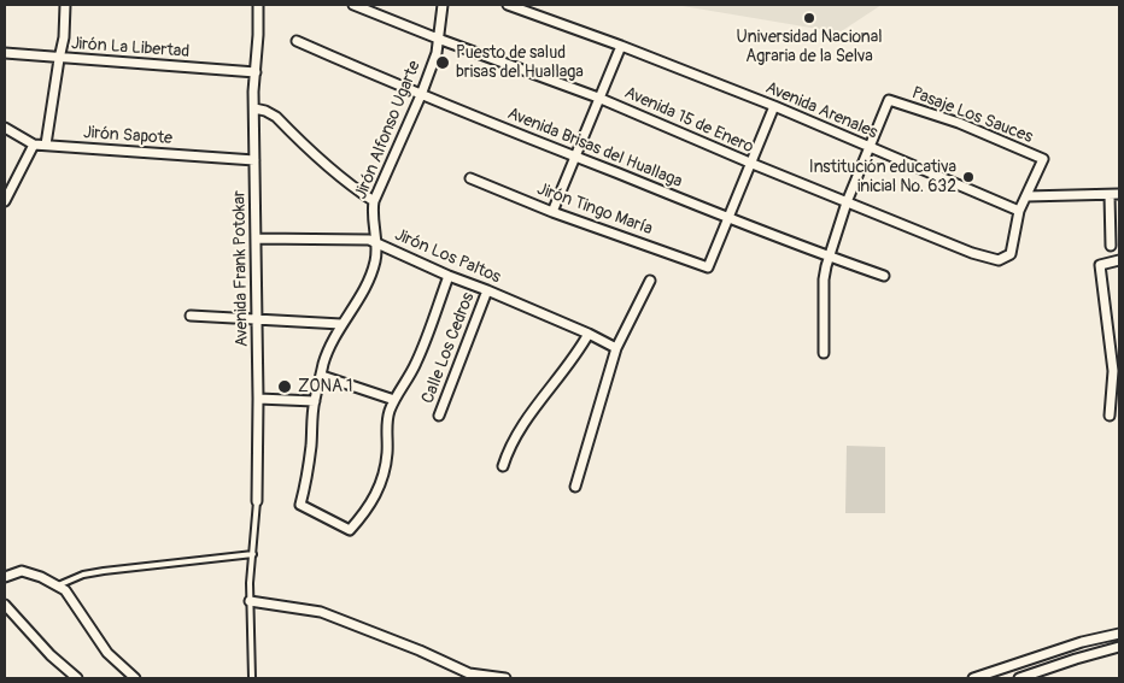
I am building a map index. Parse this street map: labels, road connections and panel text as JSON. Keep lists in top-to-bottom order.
{
  "streets": {
    "street": [
      "Jirón La Libertad",
      "Avenida Arenales",
      "Pasaje Los Sauces",
      "Avenida 15 de Enero",
      "Jirón Alfonso Ugarte",
      "Jirón Sapote",
      "Avenida Brisas del Huallaga",
      "Jirón Tingo María",
      "Jirón Los Paltos",
      "Avenida Frank Potokar",
      "Calle Los Cedros"
    ]
  },
  "crossings": [
    ["Jirón La Libertad", "Avenida Frank Potokar"],
    ["Avenida Arenales", "Pasaje Los Sauces"],
    ["Avenida Arenales", "Avenida 15 de Enero"],
    ["Avenida 15 de Enero", "Jirón Alfonso Ugarte"],
    ["Jirón Alfonso Ugarte", "Avenida Brisas del Huallaga"],
    ["Jirón Alfonso Ugarte", "Jirón Los Paltos"],
    ["Jirón Sapote", "Avenida Frank Potokar"],
    ["Avenida Brisas del Huallaga", "Jirón Tingo María"],
    ["Jirón Los Paltos", "Avenida Frank Potokar"],
    ["Jirón Los Paltos", "Calle Los Cedros"]
  ],
  "places": [
    "Universidad Nacional Agraria de la Selva",
    "Puesto de salud brisas del Huallaga",
    "Institución educativa inicial No. 632",
    "ZONA 1"
  ]
}
